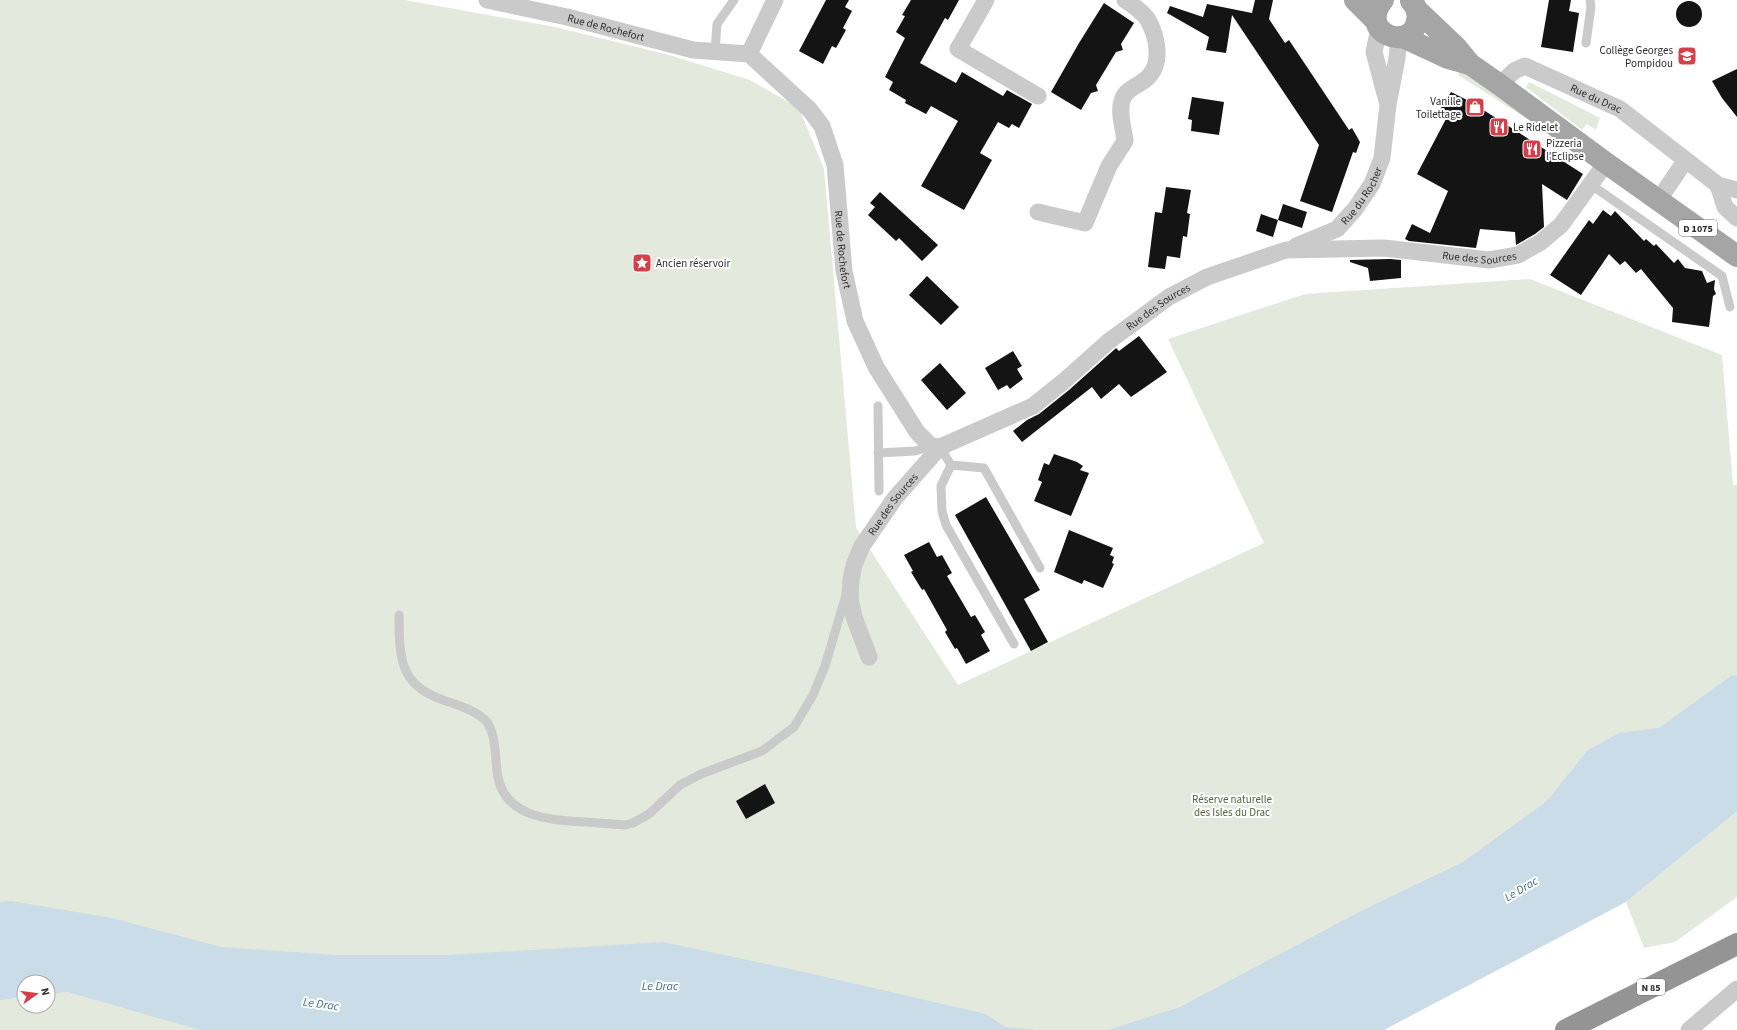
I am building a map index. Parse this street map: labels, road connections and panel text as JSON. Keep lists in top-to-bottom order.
{
  "streets": {
    "highway": ["N 85"],
    "main road": ["D 1075"],
    "street": [
      "Rue de Rochefort",
      "Rue du Drac",
      "Rue du Rocher",
      "Rue des Sources"
    ]
  },
  "crossings": [
    ["Rue de Rochefort", "Rue des Sources"],
    ["Rue du Drac", "D 1075"],
    ["Rue du Rocher", "D 1075"],
    ["Rue du Rocher", "Rue des Sources"],
    ["D 1075", "Rue des Sources"]
  ],
  "water": ["Le Drac"],
  "parks": ["Réserve naturelle des Isles du Drac"],
  "places": {
    "school or university": ["Collège Georges Pompidou"],
    "shop": ["Vanille Toilettage"],
    "restaurant": ["Le Ridelet", "Pizzeria l'Eclipse"],
    "place": ["Ancien réservoir"]
  },
  "north": "right"
}
